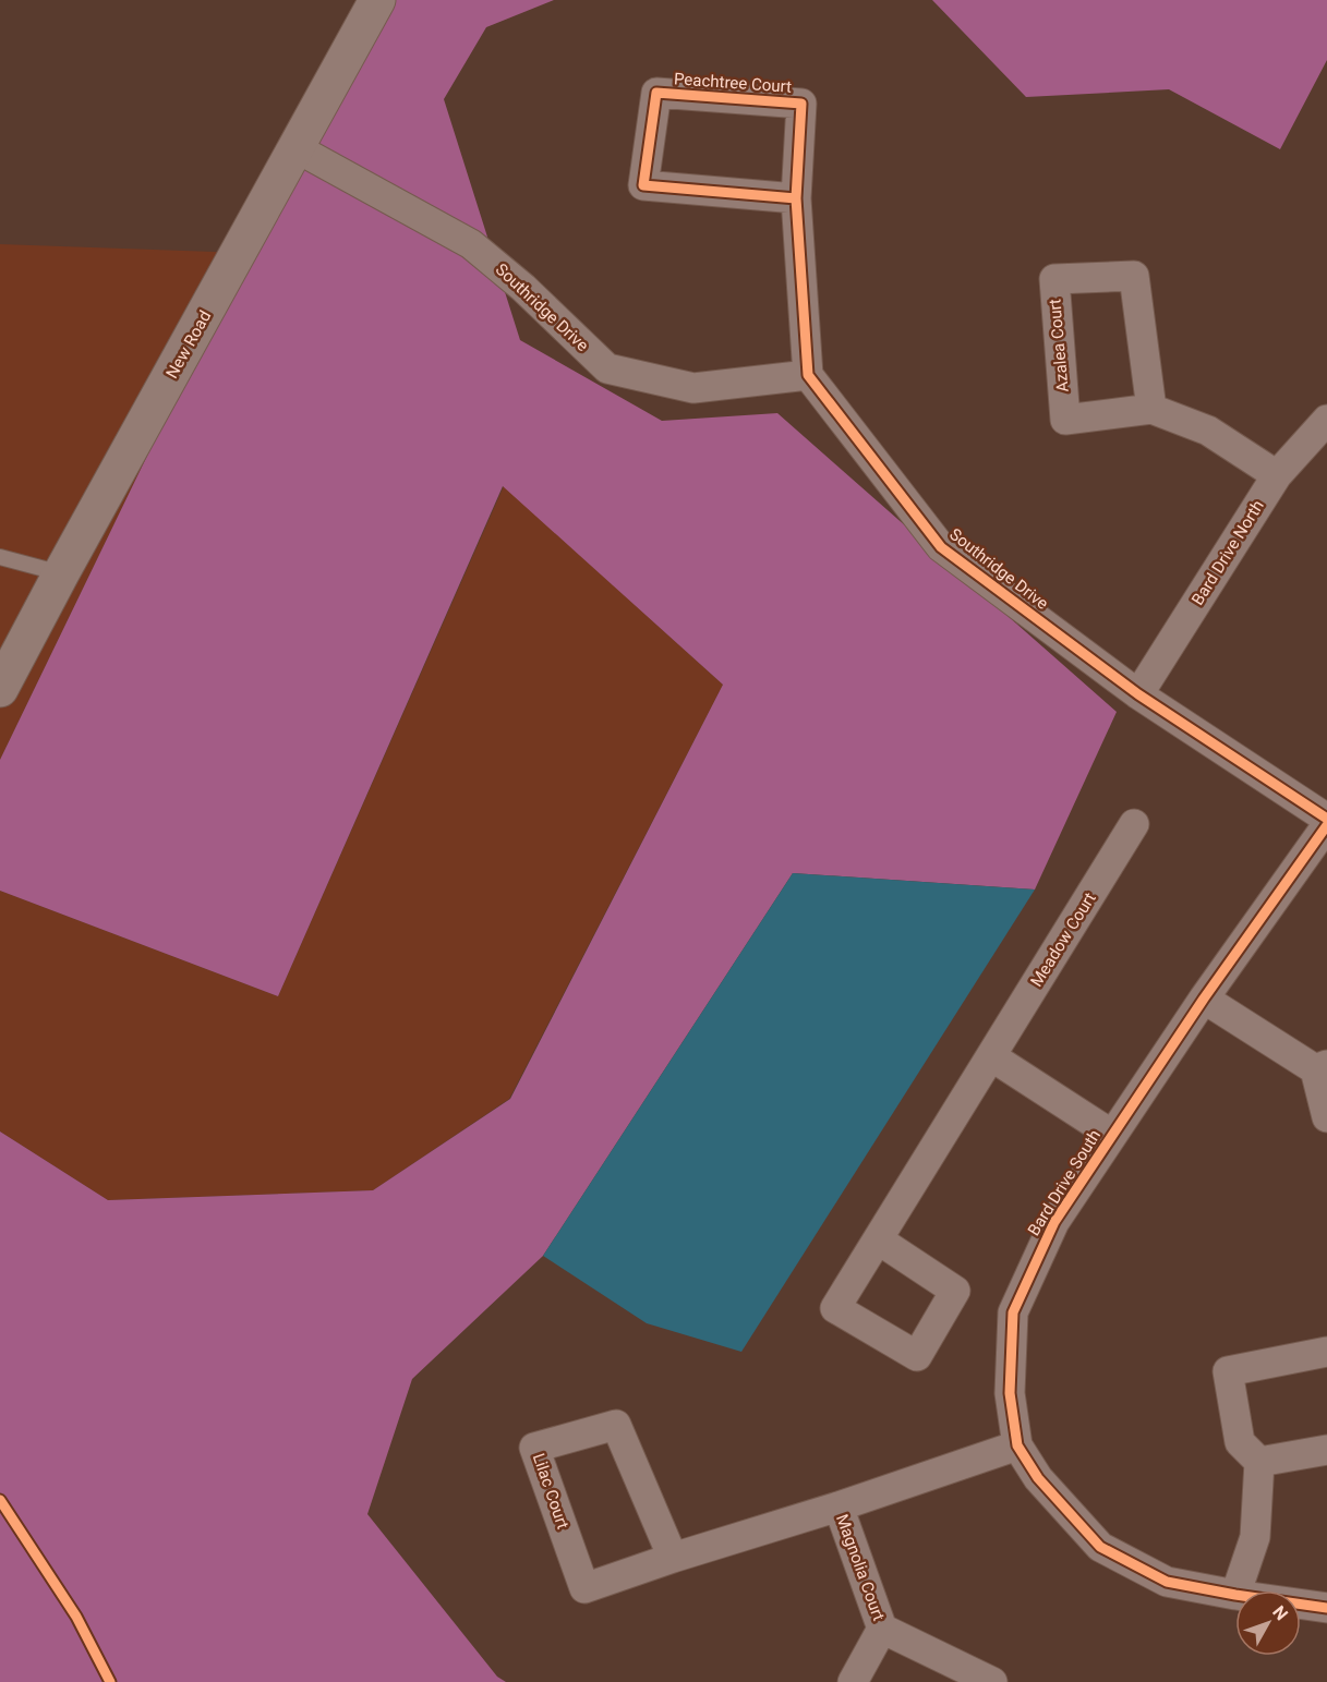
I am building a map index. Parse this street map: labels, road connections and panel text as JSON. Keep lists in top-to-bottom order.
{
  "streets": {
    "street": [
      "Peachtree Court",
      "Southridge Drive",
      "New Road",
      "Azalea Court",
      "Bard Drive North",
      "Meadow Court",
      "Bard Drive South",
      "Lilac Court",
      "Magnolia Court"
    ]
  },
  "crossings": [
    ["Southridge Drive", "New Road"],
    ["Southridge Drive", "Bard Drive North"],
    ["Azalea Court", "Bard Drive North"],
    ["Bard Drive South", "Lilac Court"],
    ["Lilac Court", "Magnolia Court"]
  ],
  "north": "top right"
}
